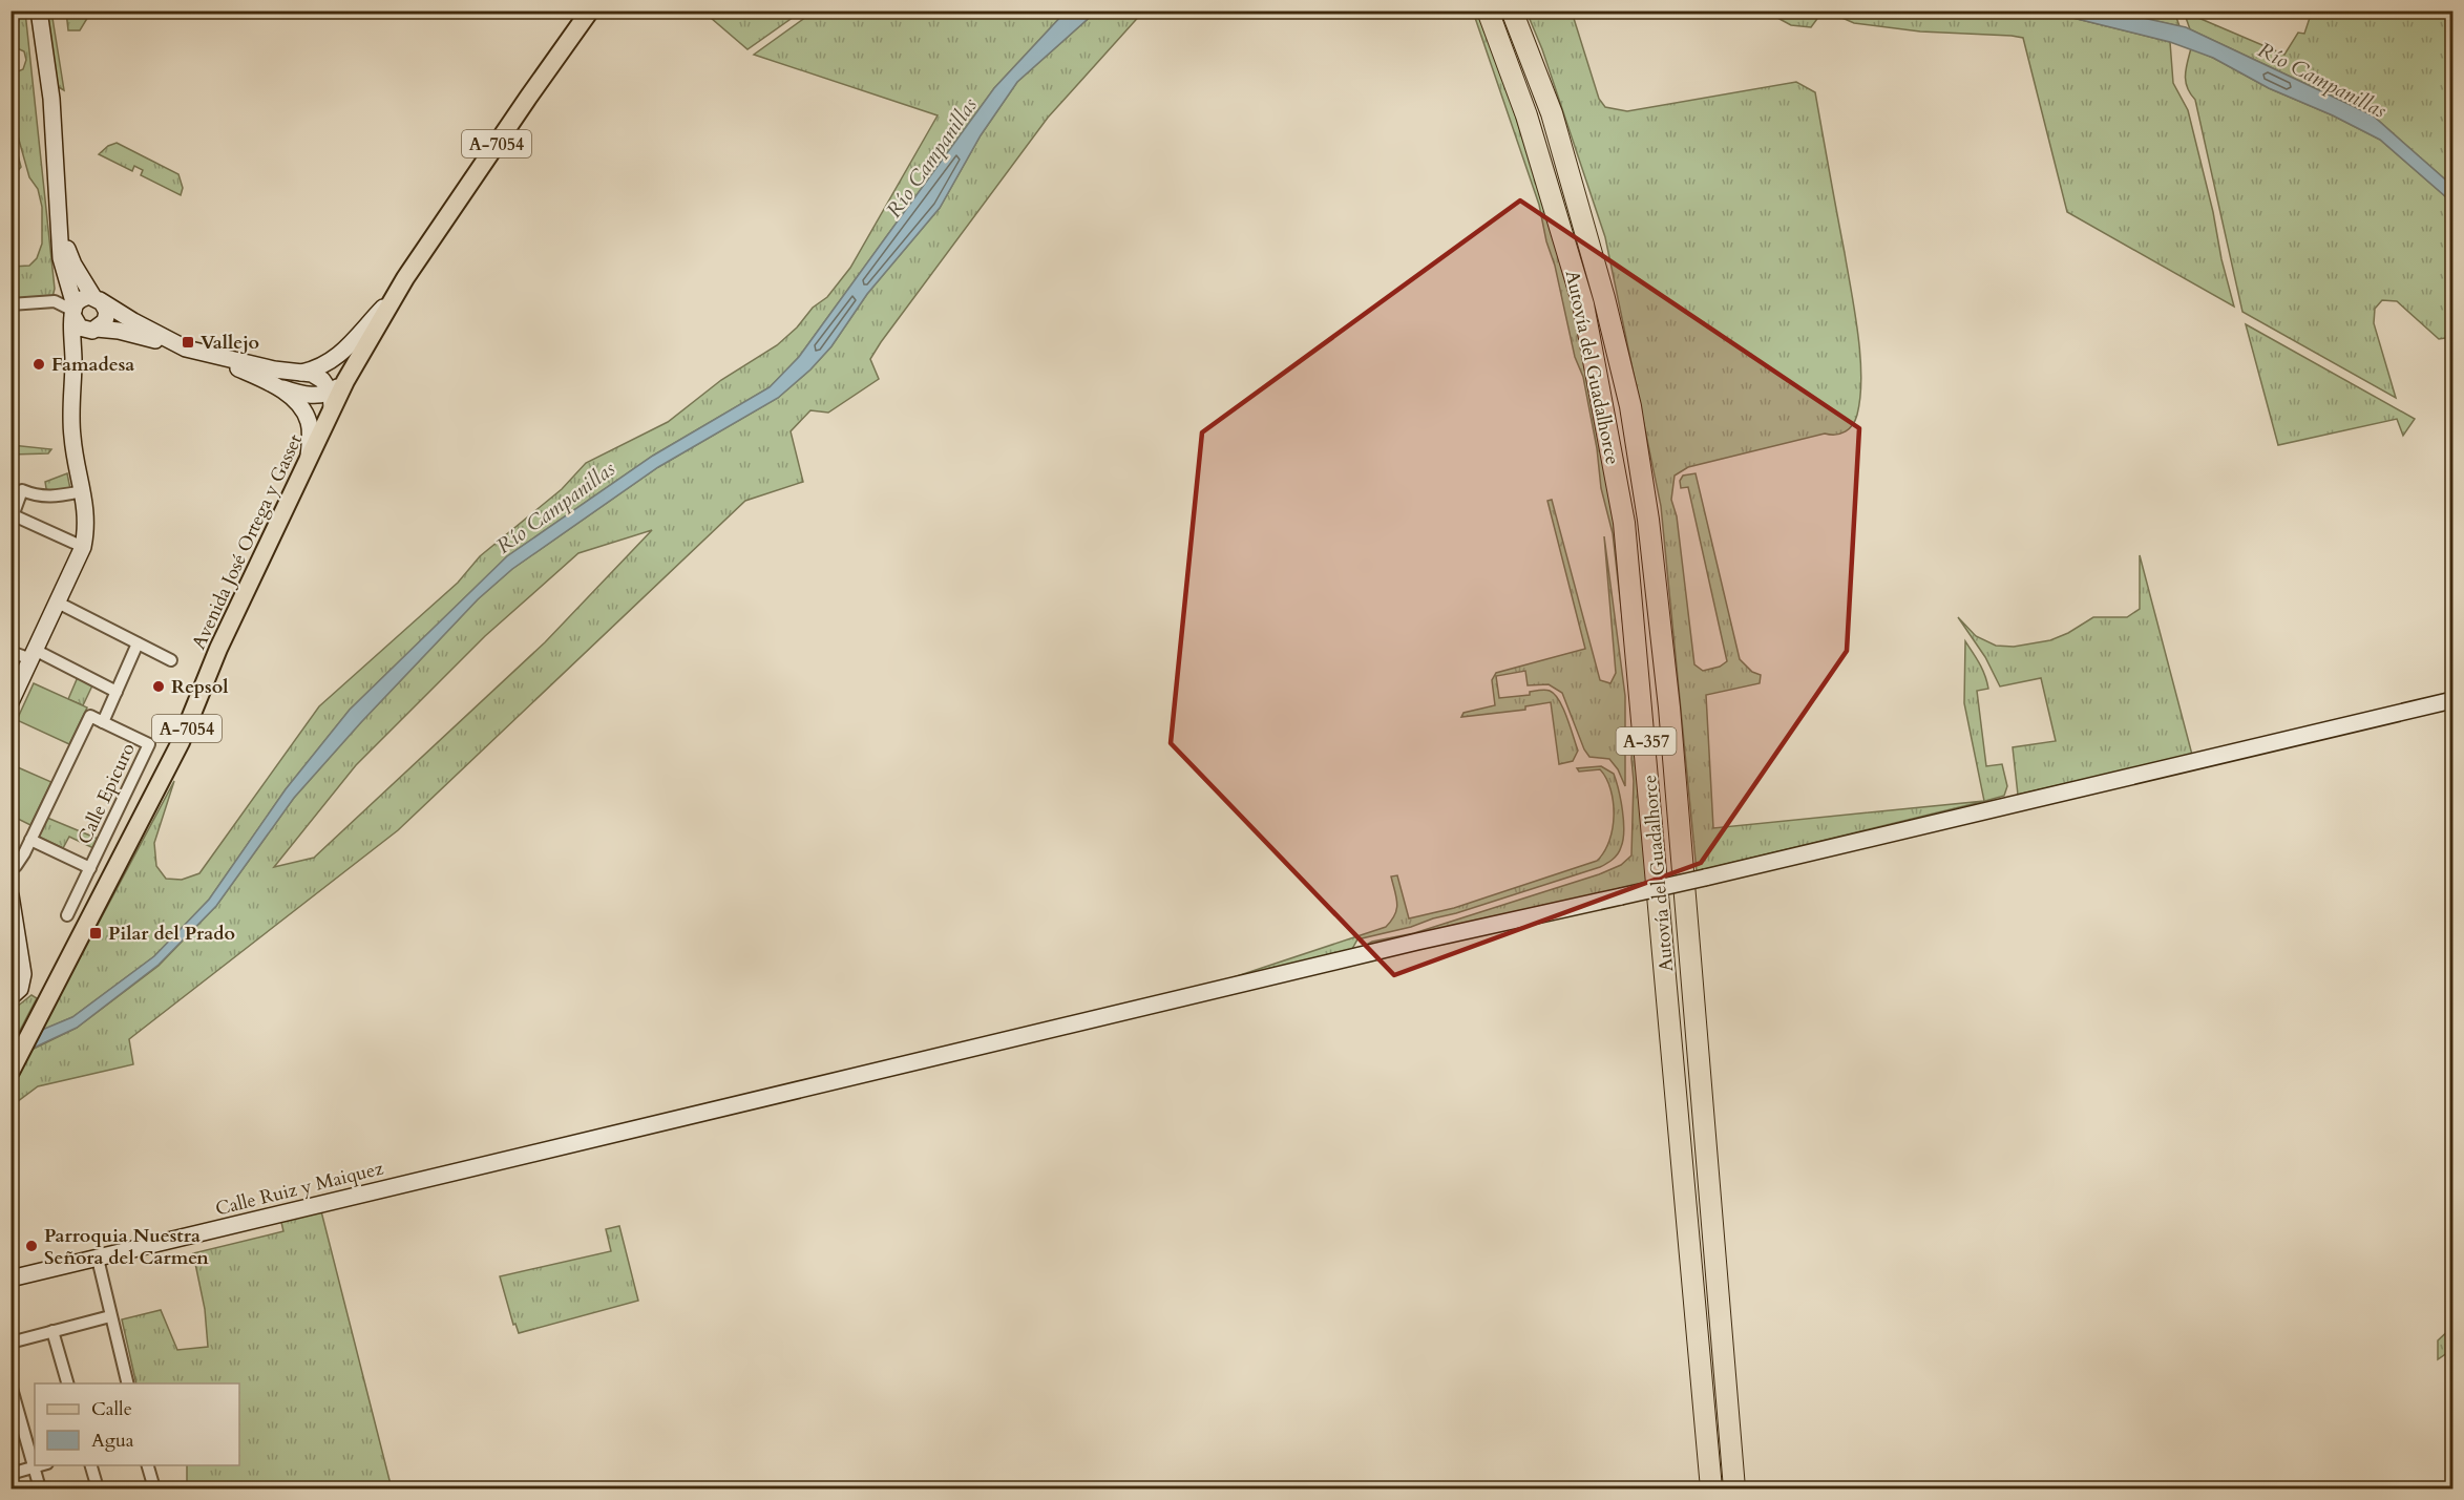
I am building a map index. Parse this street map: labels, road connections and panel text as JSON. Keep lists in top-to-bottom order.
{
  "streets": {
    "highway": ["Autovía del Guadalhorce", "A-357"],
    "main road": ["A-7054", "Avenida José Ortega y Gasset"],
    "street": ["Calle Epicuro", "Calle Ruiz y Maiquez"]
  },
  "water": ["Río Campanillas"],
  "places": {
    "transit": ["Vallejo", "Pilar del Prado"],
    "other": ["Famadesa", "Repsol", "Parroquia Nuestra Señora del Carmen"]
  },
  "legend": ["Calle", "Agua"]
}
